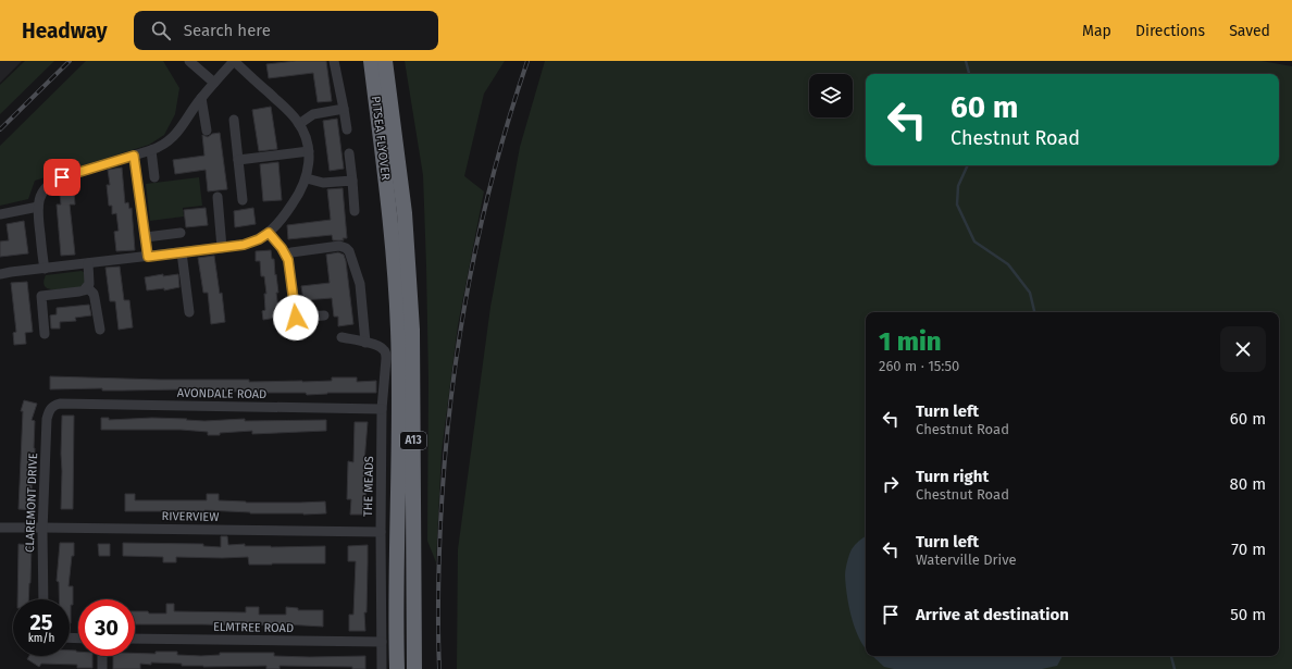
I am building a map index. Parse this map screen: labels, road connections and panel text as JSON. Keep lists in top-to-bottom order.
{
  "streets": {
    "highway": ["PITSEA FLYOVER", "A13"],
    "street": [
      "AVONDALE ROAD",
      "THE MEADS",
      "CLAREMONT DRIVE",
      "RIVERVIEW",
      "ELMTREE ROAD"
    ]
  },
  "crossings": [
    ["PITSEA FLYOVER", "A13"],
    ["AVONDALE ROAD", "THE MEADS"],
    ["AVONDALE ROAD", "CLAREMONT DRIVE"],
    ["THE MEADS", "RIVERVIEW"],
    ["THE MEADS", "ELMTREE ROAD"],
    ["CLAREMONT DRIVE", "RIVERVIEW"]
  ],
  "page": {
    "header": "Headway",
    "search": "Search here",
    "nav": ["Map", "Directions", "Saved"],
    "turn": ["60 m", "Chestnut Road"],
    "heading": ["1 min", "260 m · 15:50"],
    "list": [
      {
        "name": "Turn left",
        "note": "Chestnut Road",
        "value": "60 m"
      },
      {
        "name": "Turn right",
        "note": "Chestnut Road",
        "value": "80 m"
      },
      {
        "name": "Turn left",
        "note": "Waterville Drive",
        "value": "70 m"
      },
      {
        "name": "Arrive at destination",
        "value": "50 m"
      }
    ],
    "speed": "25 km/h",
    "limit": "30"
  }
}
